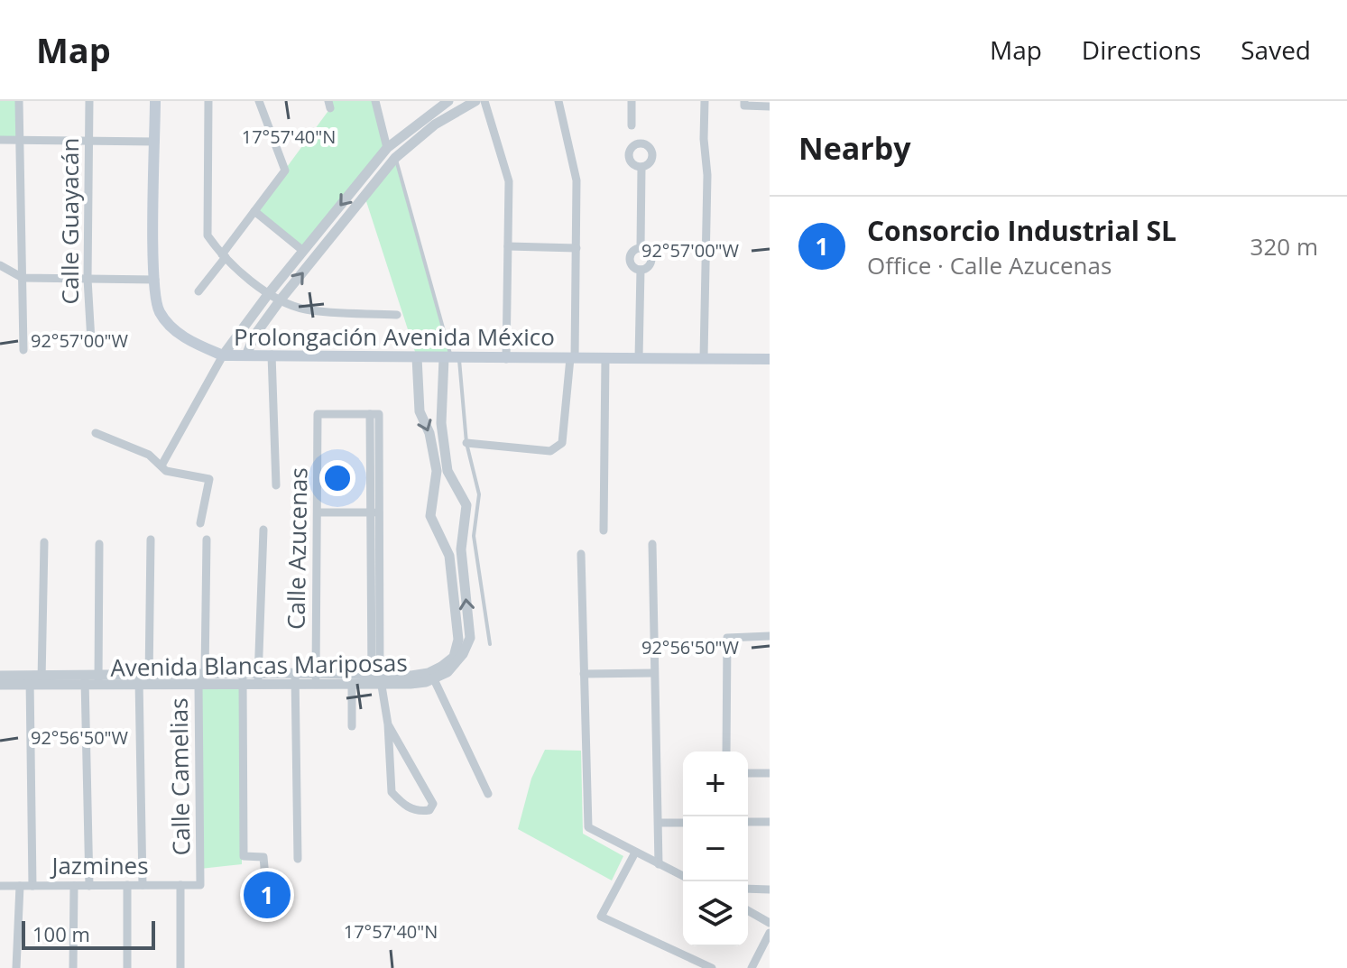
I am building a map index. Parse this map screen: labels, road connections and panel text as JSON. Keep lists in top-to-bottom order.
{
  "streets": {
    "main road": ["Prolongación Avenida México"],
    "street": [
      "Calle Guayacán",
      "Calle Azucenas",
      "Avenida Blancas Mariposas",
      "Calle Camelias",
      "Jazmines"
    ]
  },
  "crossings": [
    ["Prolongación Avenida México", "Avenida Blancas Mariposas"],
    ["Calle Azucenas", "Avenida Blancas Mariposas"],
    ["Avenida Blancas Mariposas", "Calle Camelias"],
    ["Calle Camelias", "Jazmines"]
  ],
  "scale_bar": "100 m",
  "page": {
    "header": "Map",
    "nav": ["Map", "Directions", "Saved"],
    "heading": "Nearby",
    "list": [
      {
        "mark": "1",
        "name": "Consorcio Industrial SL",
        "note": "Office · Calle Azucenas",
        "value": "320 m"
      }
    ],
    "map_buttons": ["+", "−"],
    "pins": "1",
    "scale": "100 m"
  },
  "coordinates": ["17°57'40\"N", "92°57'00\"W", "92°56'50\"W"]
}
